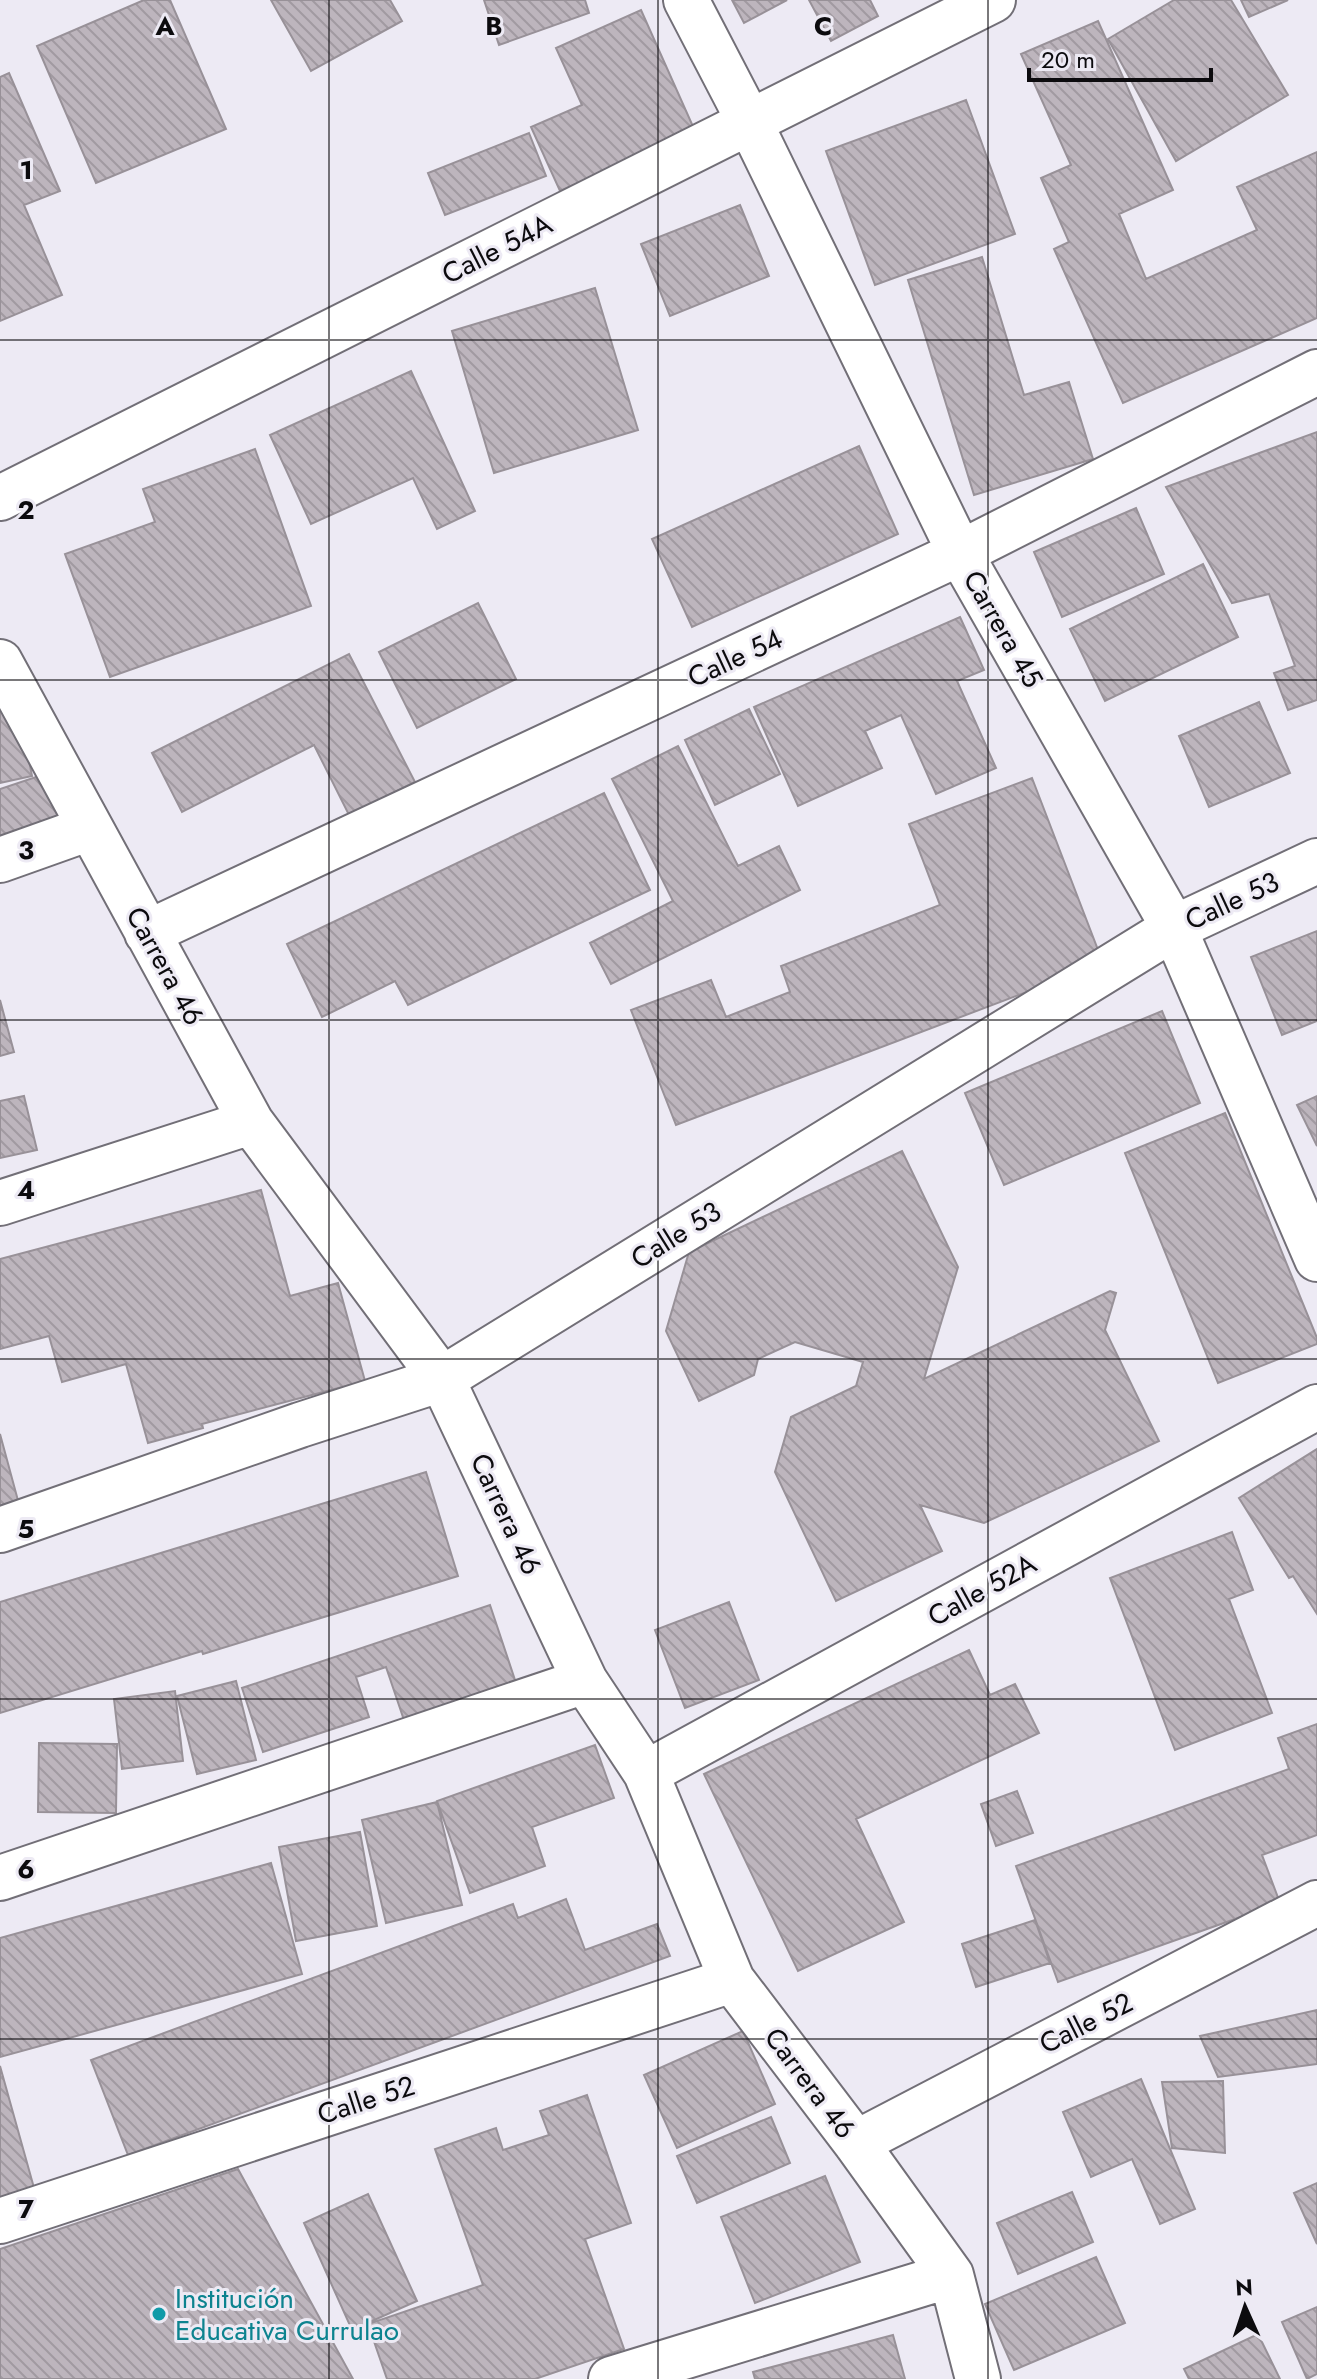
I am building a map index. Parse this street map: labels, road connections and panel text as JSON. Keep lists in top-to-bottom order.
{
  "streets": {
    "street": [
      "Calle 54A",
      "Carrera 45",
      "Calle 54",
      "Calle 53",
      "Carrera 46",
      "Calle 52A",
      "Calle 52"
    ]
  },
  "crossings": [
    ["Calle 54A", "Carrera 45"],
    ["Carrera 45", "Calle 54"],
    ["Carrera 45", "Calle 53"],
    ["Calle 54", "Carrera 46"],
    ["Calle 53", "Carrera 46"],
    ["Carrera 46", "Calle 52A"],
    ["Carrera 46", "Calle 52"]
  ],
  "places": ["Institución Educativa Currulao"],
  "scale_bar": "20 m",
  "north": "top",
  "grid": {
    "columns": ["A", "B", "C"],
    "rows": [
      "1",
      "2",
      "3",
      "4",
      "5",
      "6",
      "7"
    ]
  }
}
